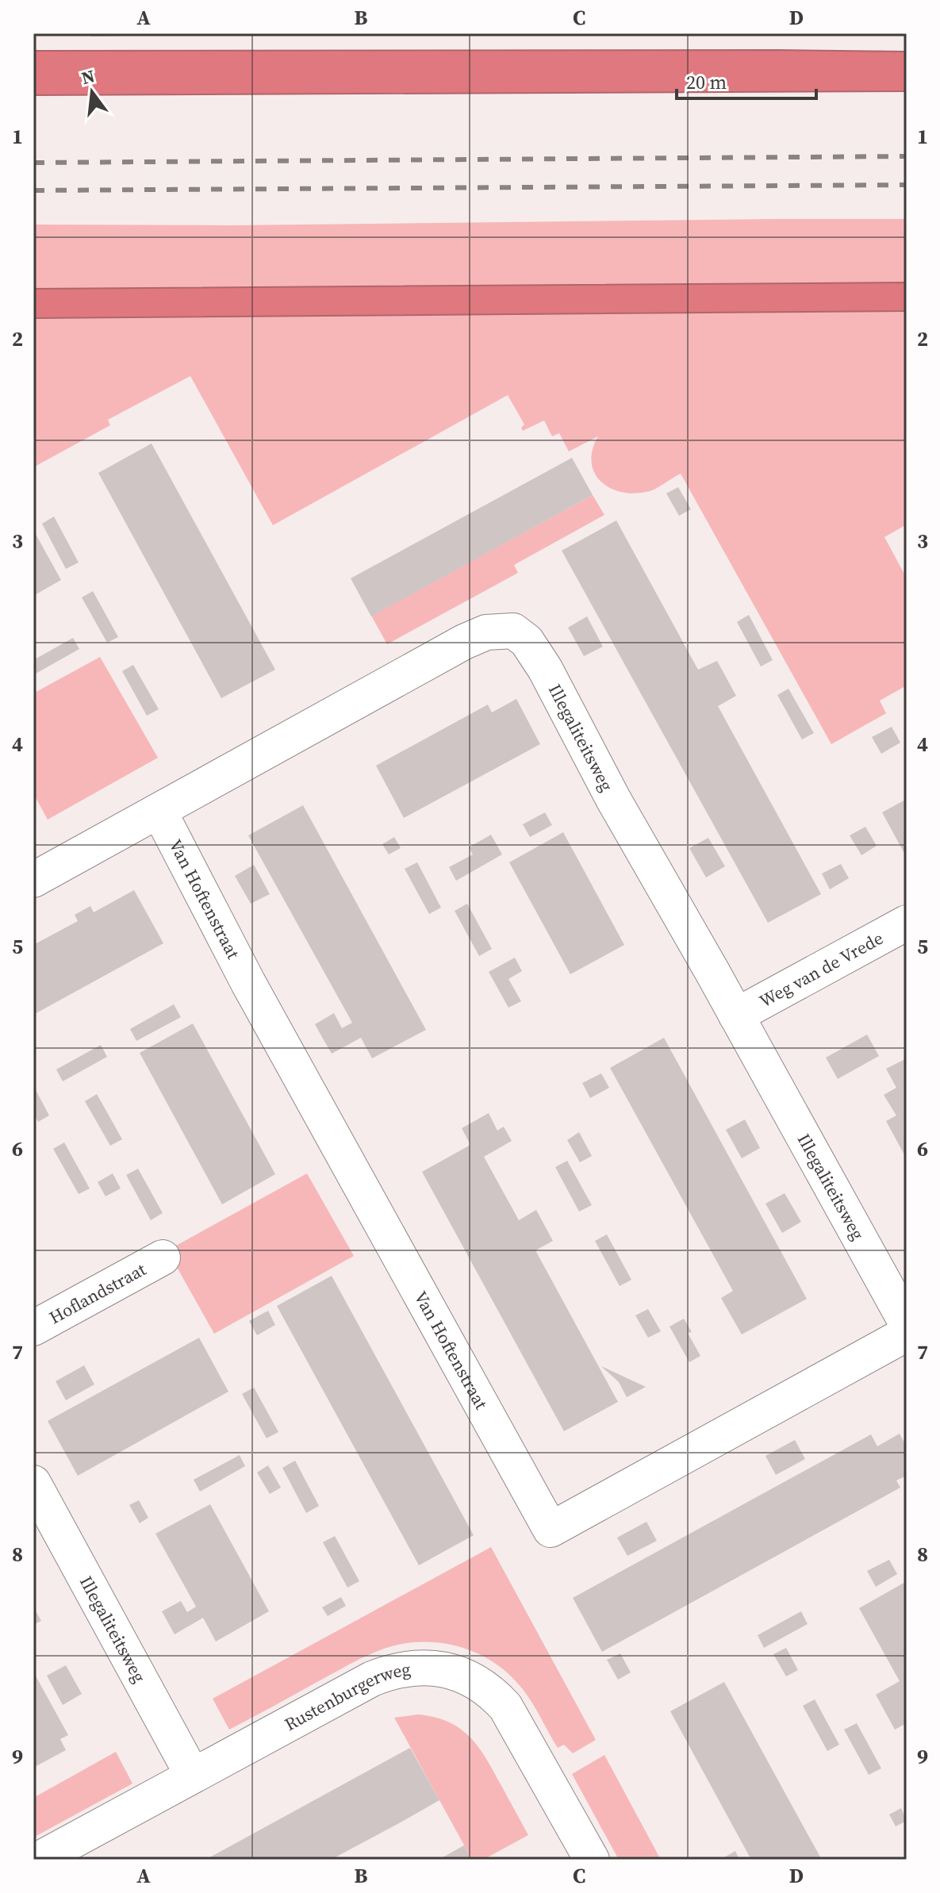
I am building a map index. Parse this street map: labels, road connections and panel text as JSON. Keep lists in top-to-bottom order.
{
  "streets": {
    "street": [
      "Illegaliteitsweg",
      "Van Hoftenstraat",
      "Weg van de Vrede",
      "Hoflandstraat",
      "Rustenburgerweg"
    ]
  },
  "crossings": [
    ["Illegaliteitsweg", "Van Hoftenstraat"],
    ["Illegaliteitsweg", "Weg van de Vrede"],
    ["Illegaliteitsweg", "Rustenburgerweg"]
  ],
  "scale_bar": "20 m",
  "north": "top",
  "grid": {
    "columns": [
      "A",
      "B",
      "C",
      "D"
    ],
    "rows": [
      "1",
      "2",
      "3",
      "4",
      "5",
      "6",
      "7",
      "8",
      "9"
    ]
  }
}
